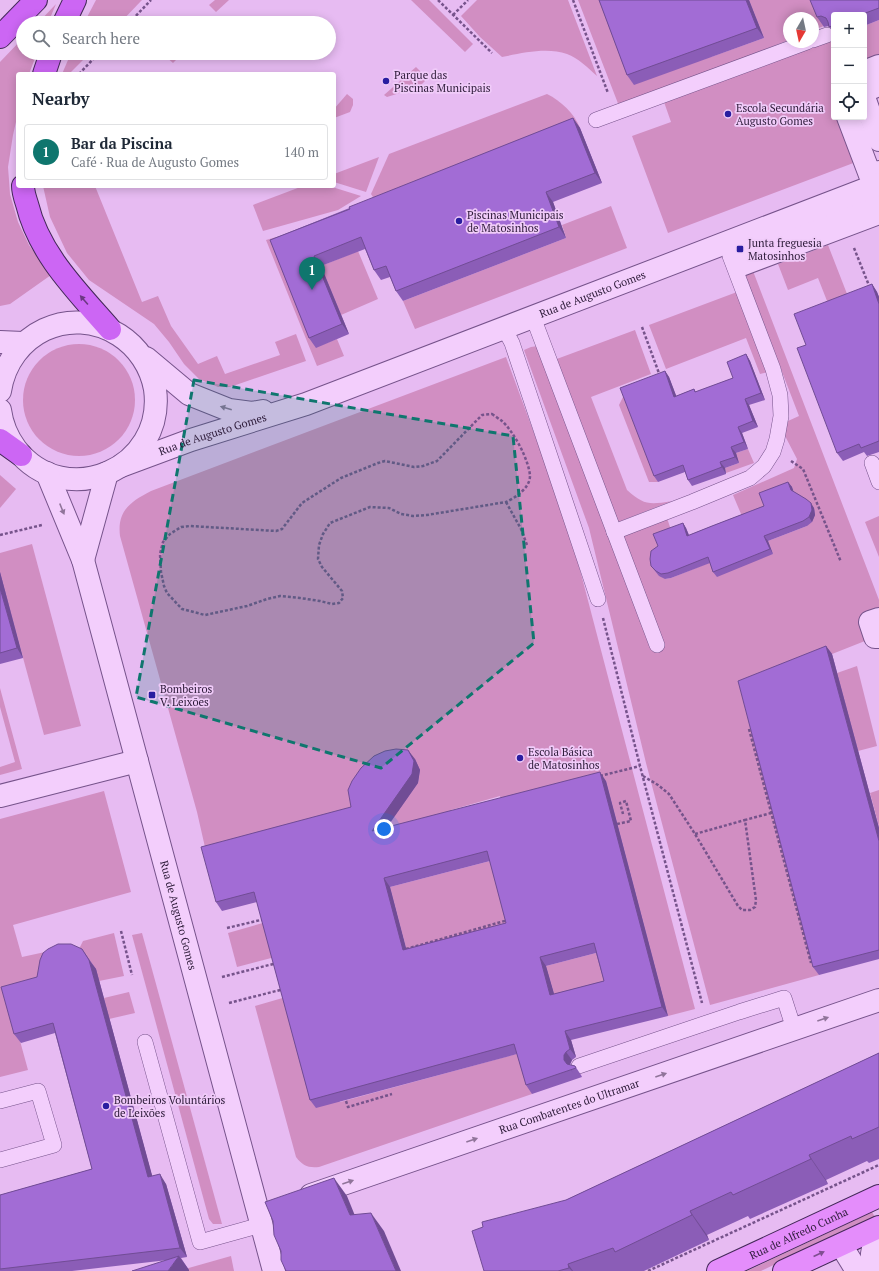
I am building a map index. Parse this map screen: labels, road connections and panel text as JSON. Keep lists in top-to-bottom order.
{
  "streets": {
    "main road": ["Rua de Alfredo Cunha"],
    "street": ["Rua de Augusto Gomes", "Rua Combatentes do Ultramar"]
  },
  "crossings": [
    ["Rua de Augusto Gomes", "Rua Combatentes do Ultramar"]
  ],
  "one_way": ["Rua Combatentes do Ultramar"],
  "places": {
    "other": [
      "Parque das Piscinas Municipais",
      "Escola Secundária Augusto Gomes",
      "Piscinas Municipais de Matosinhos",
      "Escola Básica de Matosinhos",
      "Bombeiros Voluntários de Leixões"
    ],
    "transit": ["Junta freguesia Matosinhos", "Bombeiros V. Leixões"]
  },
  "north": "bottom",
  "page": {
    "map_buttons": ["+", "−"],
    "search": "Search here",
    "heading": "Nearby",
    "list": [
      {
        "mark": "1",
        "name": "Bar da Piscina",
        "note": "Café · Rua de Augusto Gomes",
        "value": "140 m"
      }
    ],
    "pins": "1"
  }
}
